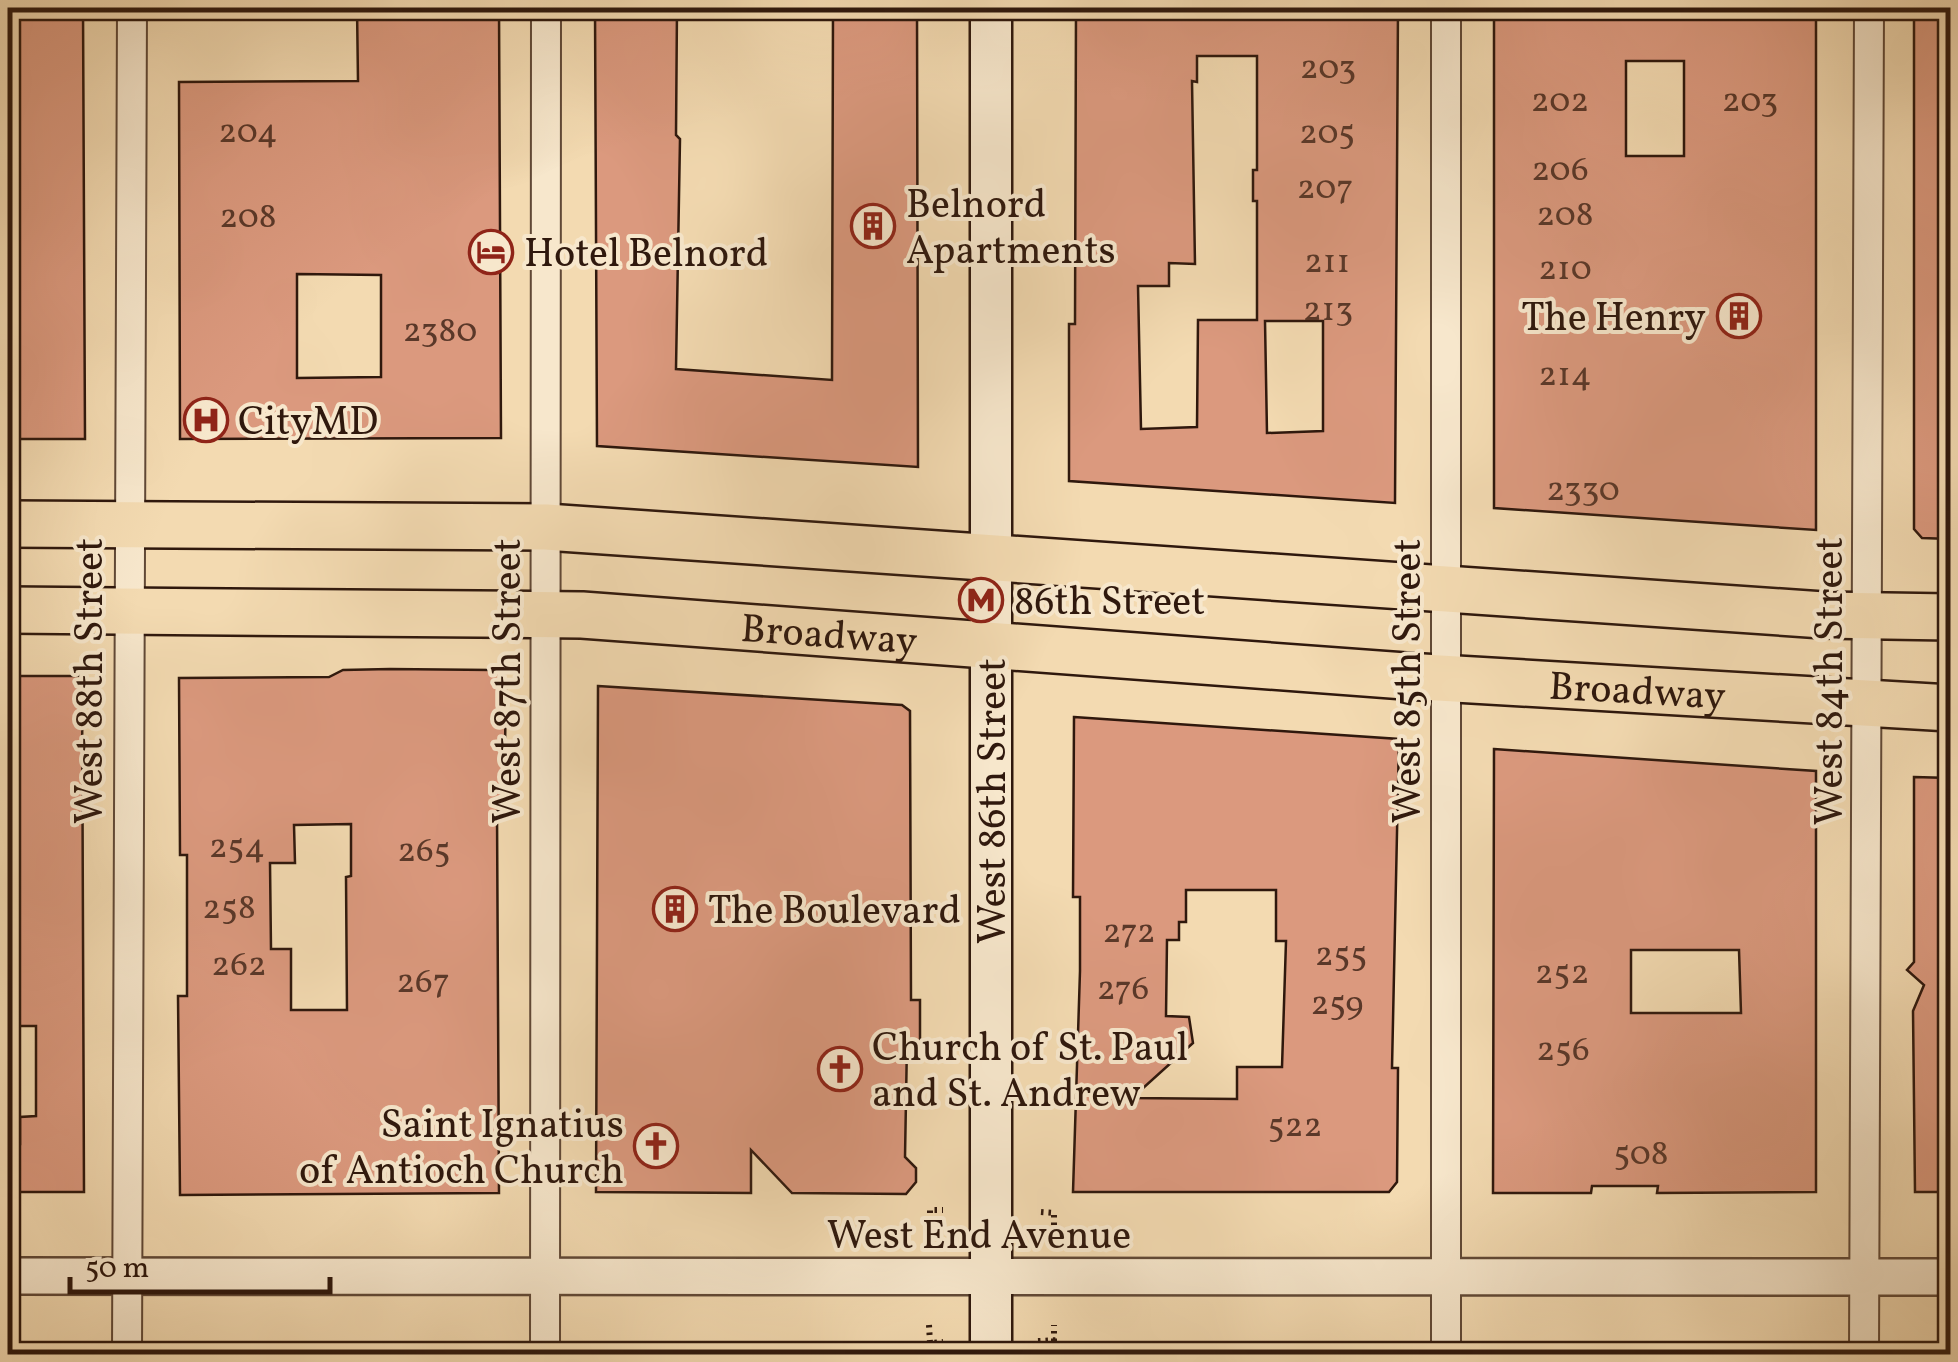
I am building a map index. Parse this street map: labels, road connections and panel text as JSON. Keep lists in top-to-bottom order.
{
  "streets": {
    "main road": ["Broadway", "West 86th Street"],
    "street": [
      "West 88th Street",
      "West 87th Street",
      "West 85th Street",
      "West 84th Street",
      "West End Avenue"
    ]
  },
  "crossings": [
    ["Broadway", "West 88th Street"],
    ["Broadway", "West 87th Street"],
    ["Broadway", "West 85th Street"],
    ["Broadway", "West 84th Street"],
    ["Broadway", "West 86th Street"],
    ["West 88th Street", "West End Avenue"],
    ["West 87th Street", "West End Avenue"],
    ["West 85th Street", "West End Avenue"],
    ["West 84th Street", "West End Avenue"],
    ["West 86th Street", "West End Avenue"]
  ],
  "places": {
    "building": ["Belnord Apartments", "The Henry", "The Boulevard"],
    "hotel": ["Hotel Belnord"],
    "hospital": ["CityMD"],
    "metro station": ["86th Street"],
    "church": ["Church of St. Paul and St. Andrew", "Saint Ignatius of Antioch Church"]
  },
  "house_numbers": [
    "203",
    "202",
    "203",
    "204",
    "205",
    "206",
    "207",
    "208",
    "208",
    "211",
    "210",
    "213",
    "2380",
    "214",
    "2330",
    "254",
    "265",
    "258",
    "272",
    "255",
    "262",
    "252",
    "267",
    "276",
    "259",
    "256",
    "522",
    "508"
  ],
  "scale_bar": "50 m"
}
